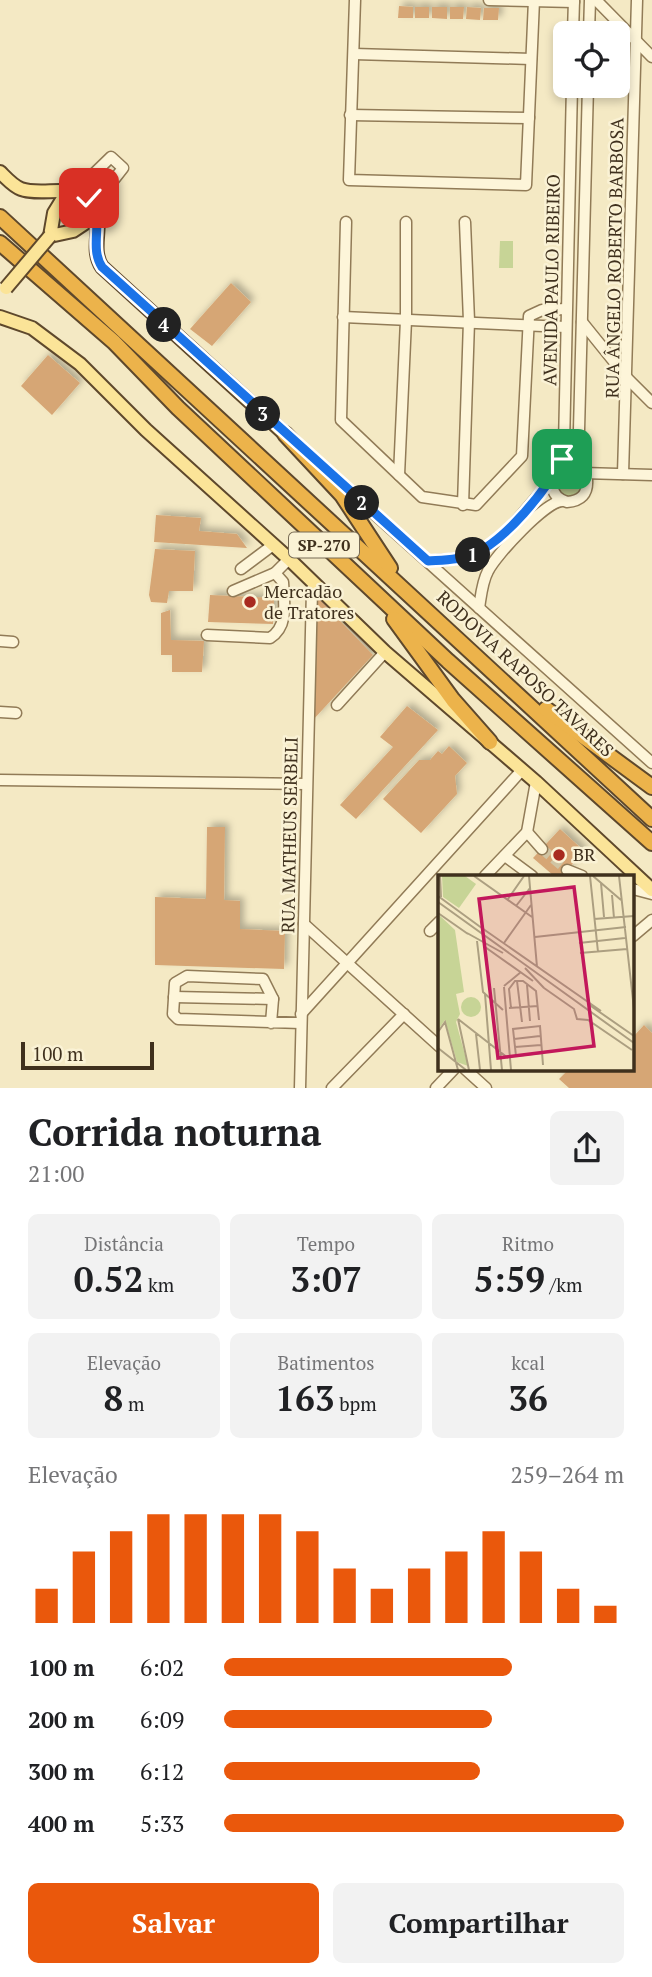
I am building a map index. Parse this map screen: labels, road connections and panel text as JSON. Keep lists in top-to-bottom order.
{
  "streets": {
    "highway": ["SP-270", "RODOVIA RAPOSO TAVARES"],
    "street": ["RUA ÂNGELO ROBERTO BARBOSA", "AVENIDA PAULO RIBEIRO", "RUA MATHEUS SERBELI"]
  },
  "places": ["Mercadão de Tratores", "BR"],
  "scale_bar": "100 m",
  "page": {
    "pins": [
      "4",
      "3",
      "2",
      "1"
    ],
    "scale": "100 m",
    "heading": ["Corrida noturna", "21:00"],
    "stats": [
      ["Distância", "0.52 km"],
      ["Tempo", "3:07"],
      ["Ritmo", "5:59 /km"],
      ["Elevação", "8 m"],
      ["Batimentos", "163 bpm"],
      ["kcal", "36"]
    ],
    "chart": ["Elevação", "259–264 m"],
    "list": [
      {
        "name": "100 m",
        "note": "6:02"
      },
      {
        "name": "200 m",
        "note": "6:09"
      },
      {
        "name": "300 m",
        "note": "6:12"
      },
      {
        "name": "400 m",
        "note": "5:33"
      }
    ],
    "buttons": ["Salvar", "Compartilhar"]
  }
}
